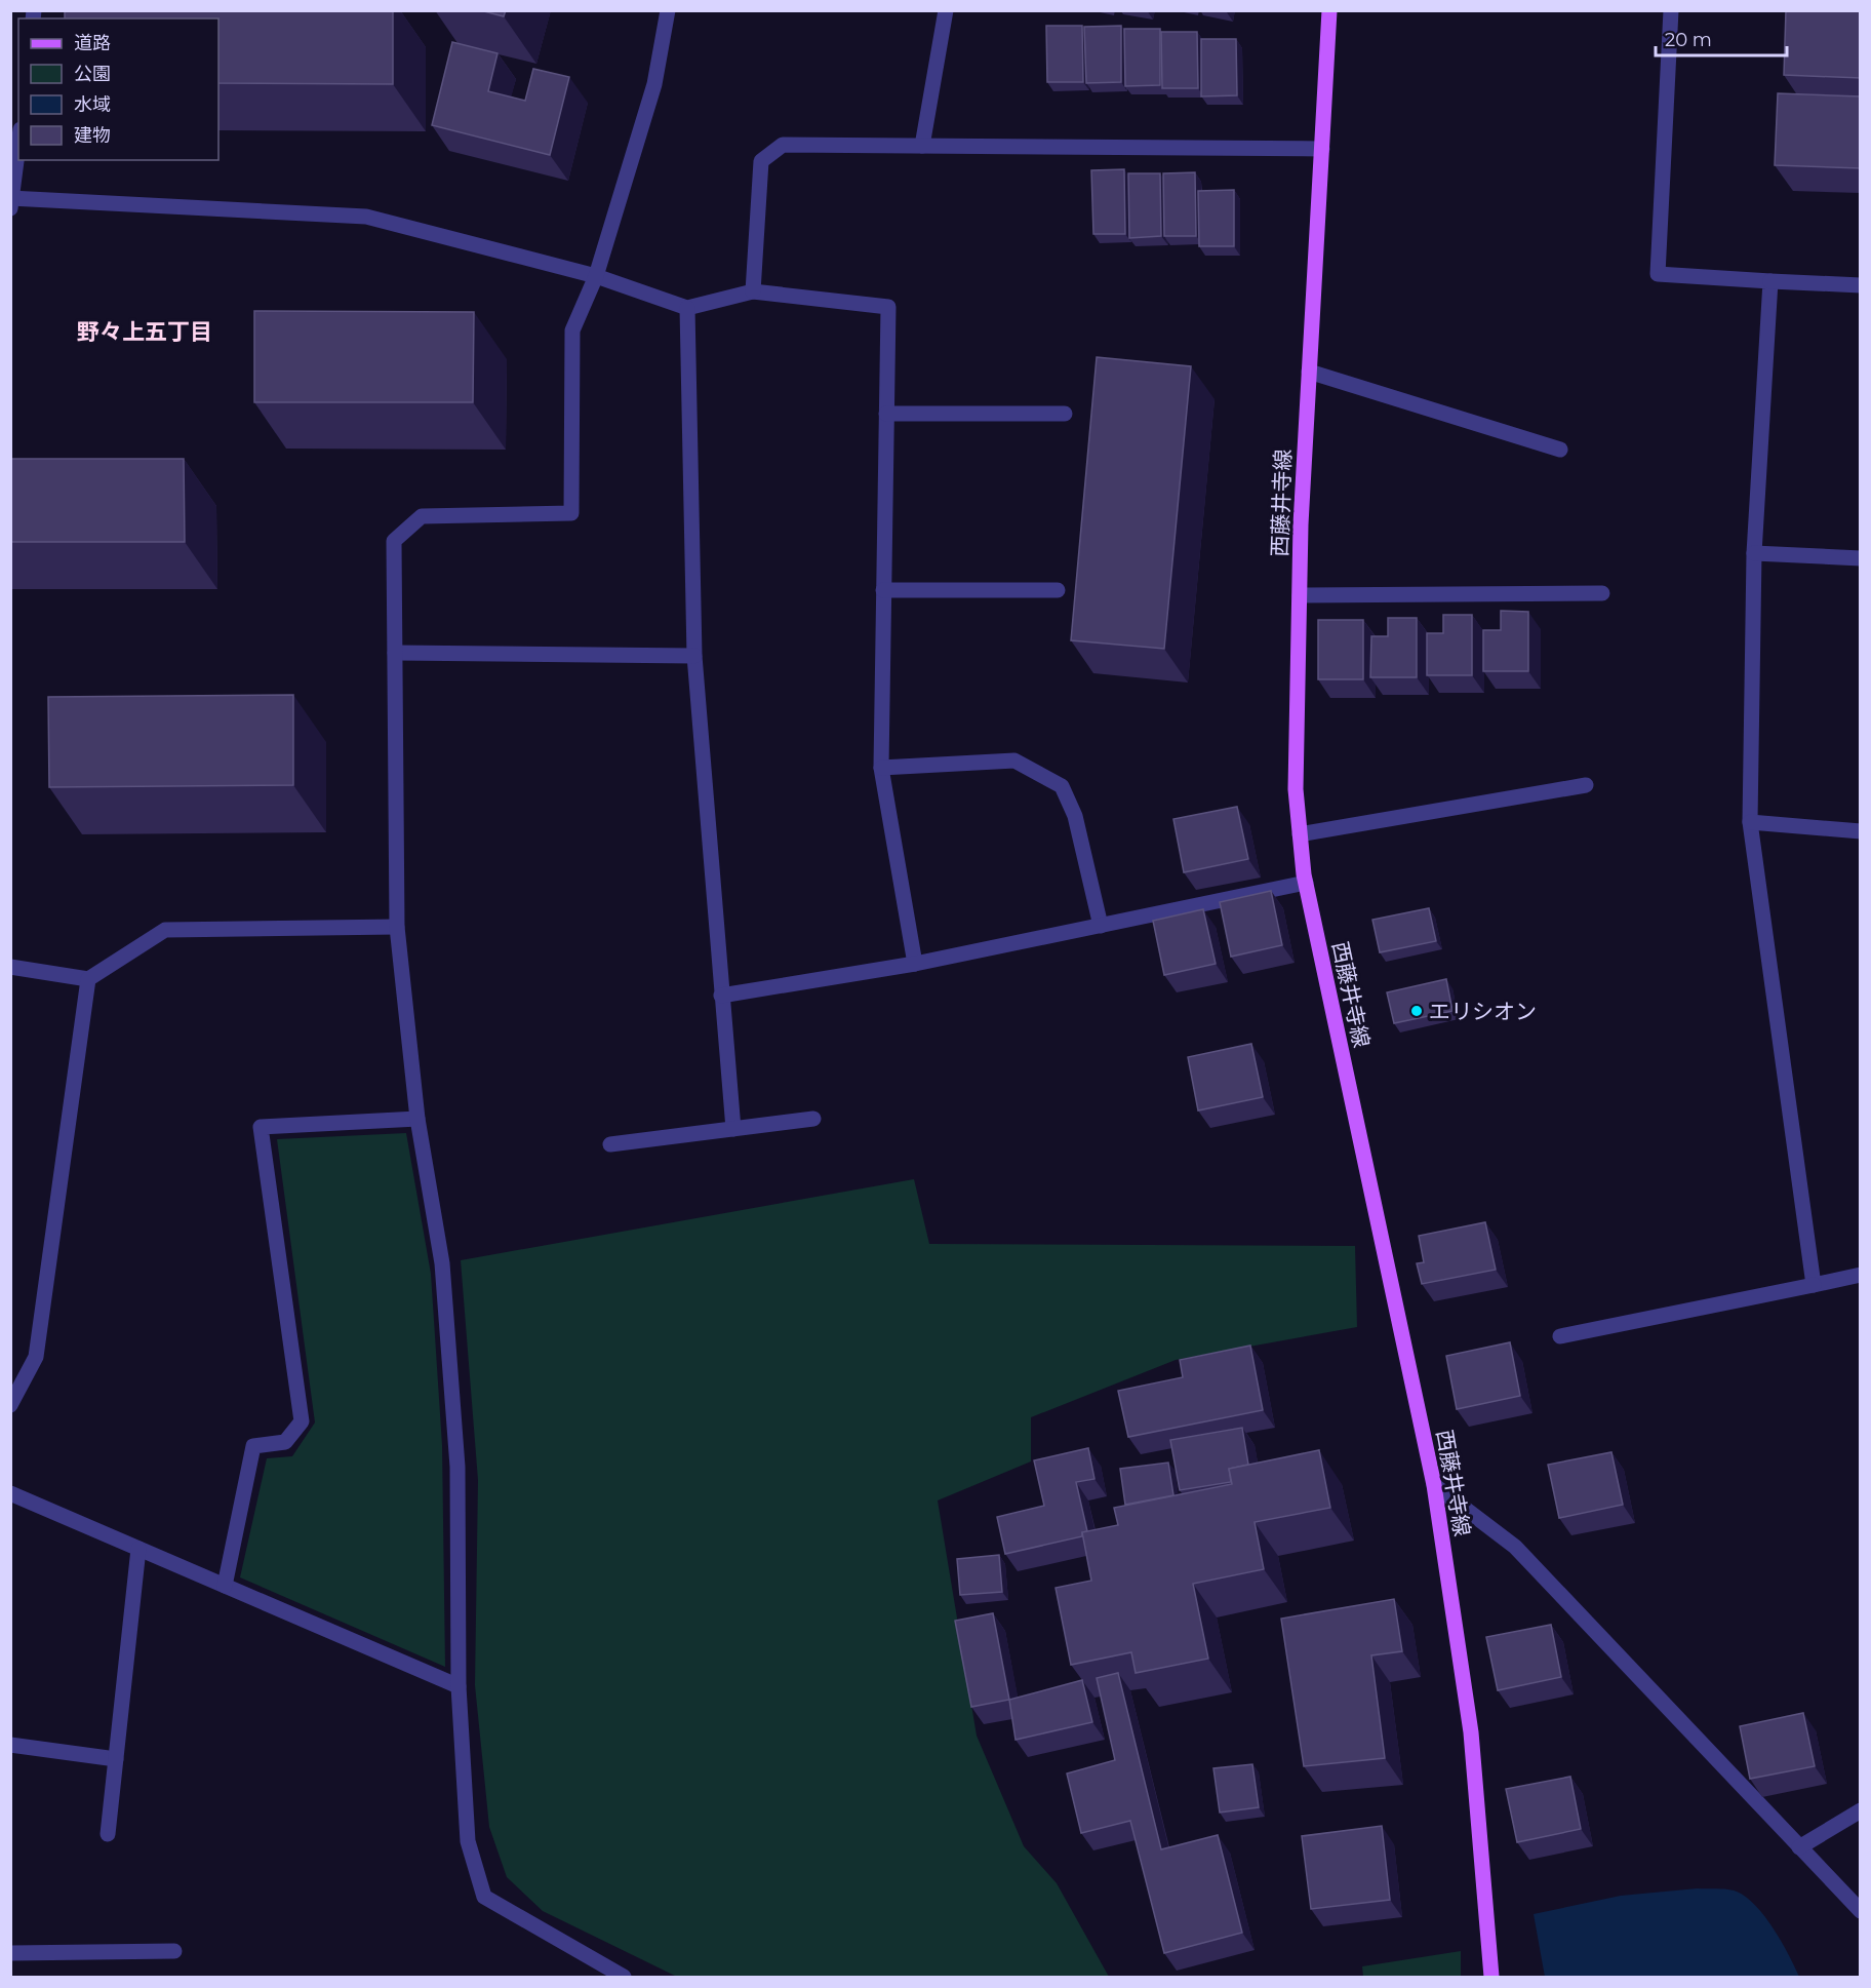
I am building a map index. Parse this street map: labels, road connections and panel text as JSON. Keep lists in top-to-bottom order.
{
  "streets": {
    "main road": ["西藤井寺線"]
  },
  "districts": ["野々上五丁目"],
  "places": ["エリシオン"],
  "legend": [
    "道路",
    "公園",
    "水域",
    "建物"
  ],
  "scale_bar": "20 m"
}
